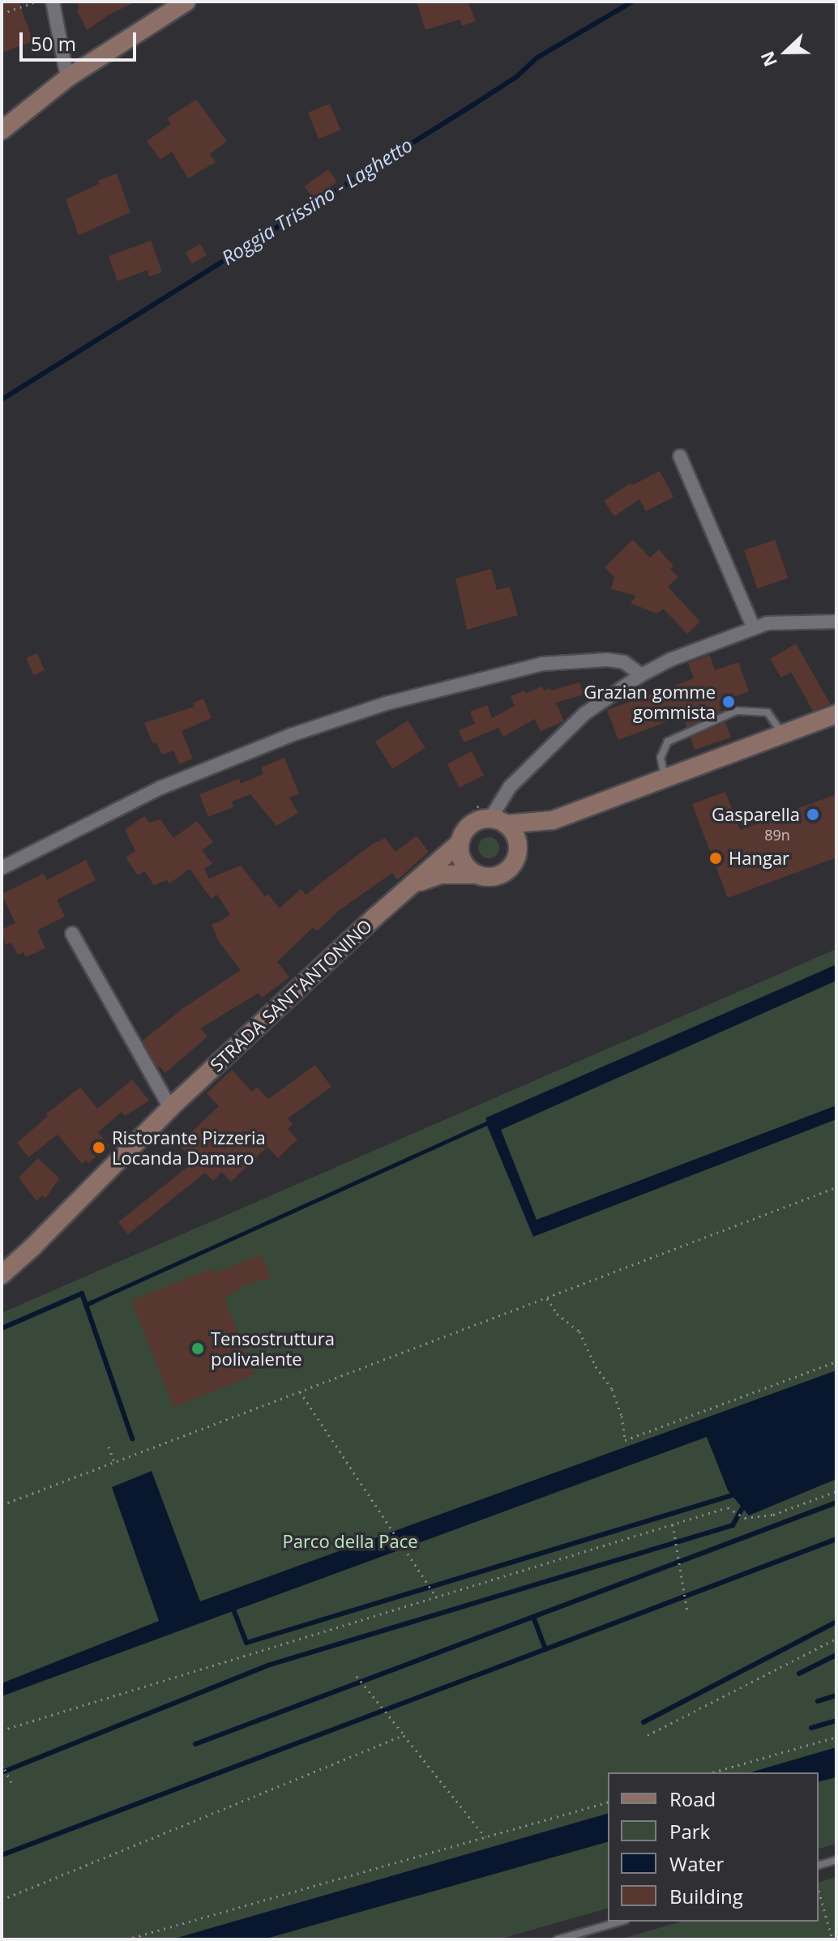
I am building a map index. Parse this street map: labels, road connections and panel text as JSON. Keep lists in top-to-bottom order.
{
  "streets": {
    "main road": ["STRADA SANT'ANTONINO"]
  },
  "water": ["Roggia Trissino - Laghetto"],
  "parks": ["Parco della Pace"],
  "places": [
    "Grazian gomme gommista",
    "Gasparella",
    "Hangar",
    "Ristorante Pizzeria Locanda Damaro",
    "Tensostruttura polivalente"
  ],
  "house_numbers": ["89n"],
  "legend": [
    "Road",
    "Park",
    "Water",
    "Building"
  ],
  "scale_bar": "50 m",
  "north": "left"
}
